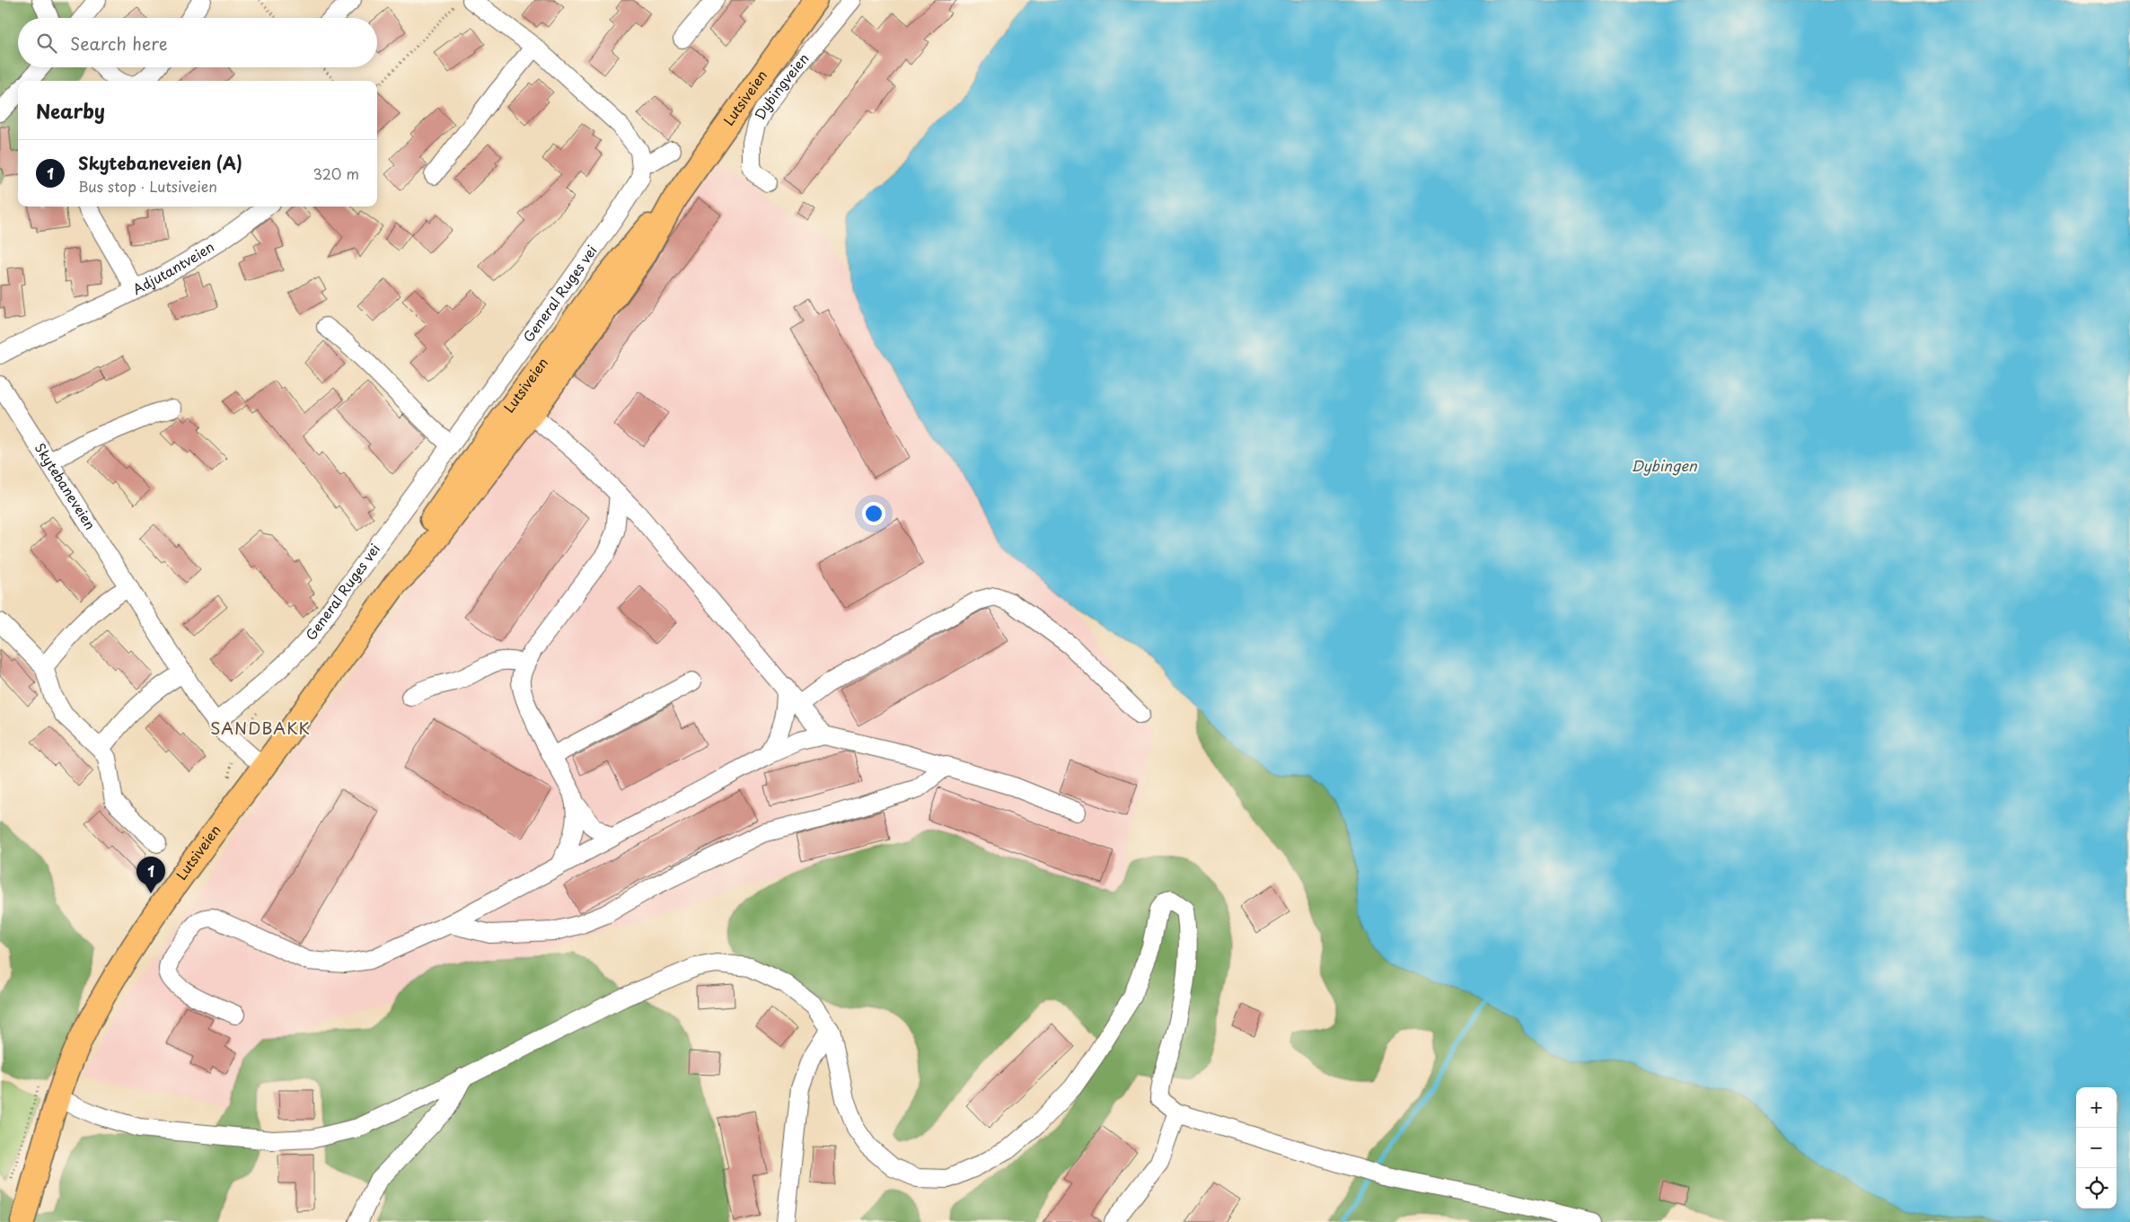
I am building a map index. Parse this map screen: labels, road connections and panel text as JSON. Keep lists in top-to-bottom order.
{
  "streets": {
    "main road": ["Lutsiveien"],
    "street": [
      "Dybingveien",
      "Adjutantveien",
      "General Ruges vei",
      "Skytebaneveien"
    ]
  },
  "crossings": [
    ["Lutsiveien", "Skytebaneveien"],
    ["General Ruges vei", "Skytebaneveien"]
  ],
  "districts": ["SANDBAKK"],
  "water": ["Dybingen"],
  "page": {
    "search": "Search here",
    "heading": "Nearby",
    "list": [
      {
        "mark": "1",
        "name": "Skytebaneveien (A)",
        "note": "Bus stop · Lutsiveien",
        "value": "320 m"
      }
    ],
    "pins": "1",
    "map_buttons": ["+", "−"]
  }
}
